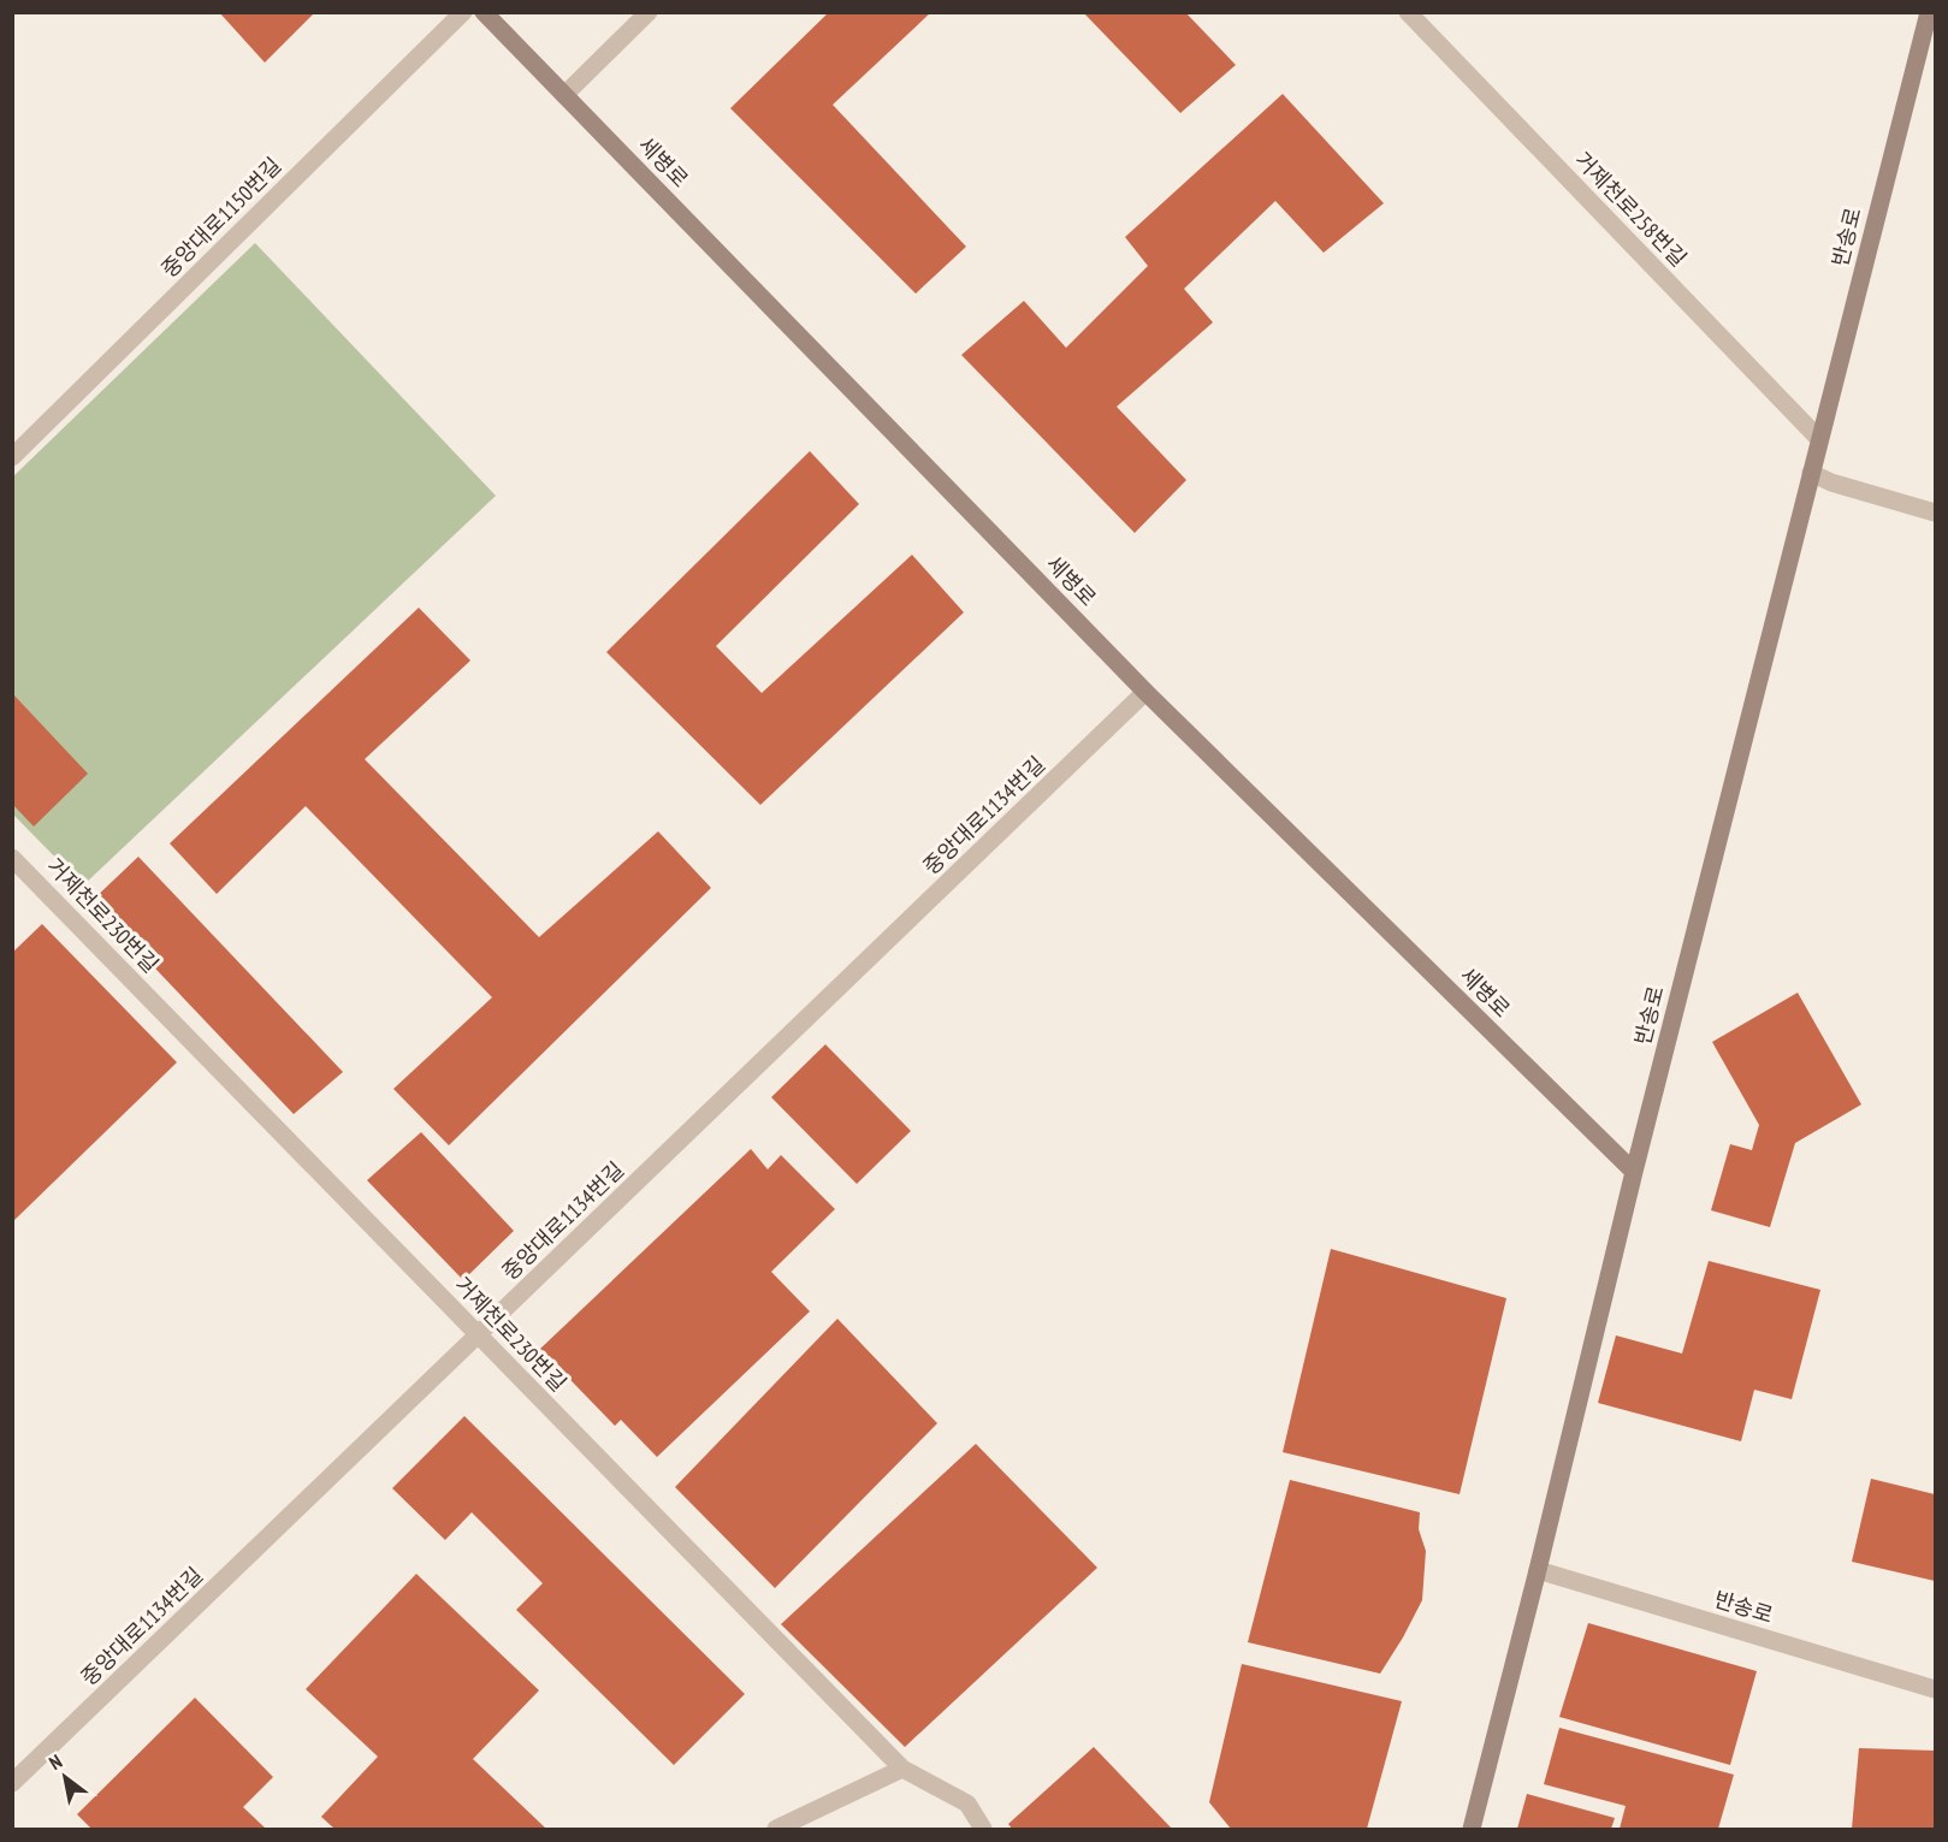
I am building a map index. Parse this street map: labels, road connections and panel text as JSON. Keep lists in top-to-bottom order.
{
  "streets": {
    "main road": ["세병로", "반송로"],
    "street": [
      "거제천로258번길",
      "중앙대로1150번길",
      "중앙대로1134번길",
      "거제천로230번길"
    ]
  },
  "crossings": [
    ["세병로", "반송로"],
    ["세병로", "중앙대로1134번길"],
    ["거제천로258번길", "반송로"],
    ["중앙대로1134번길", "거제천로230번길"]
  ],
  "north": "top left"
}
